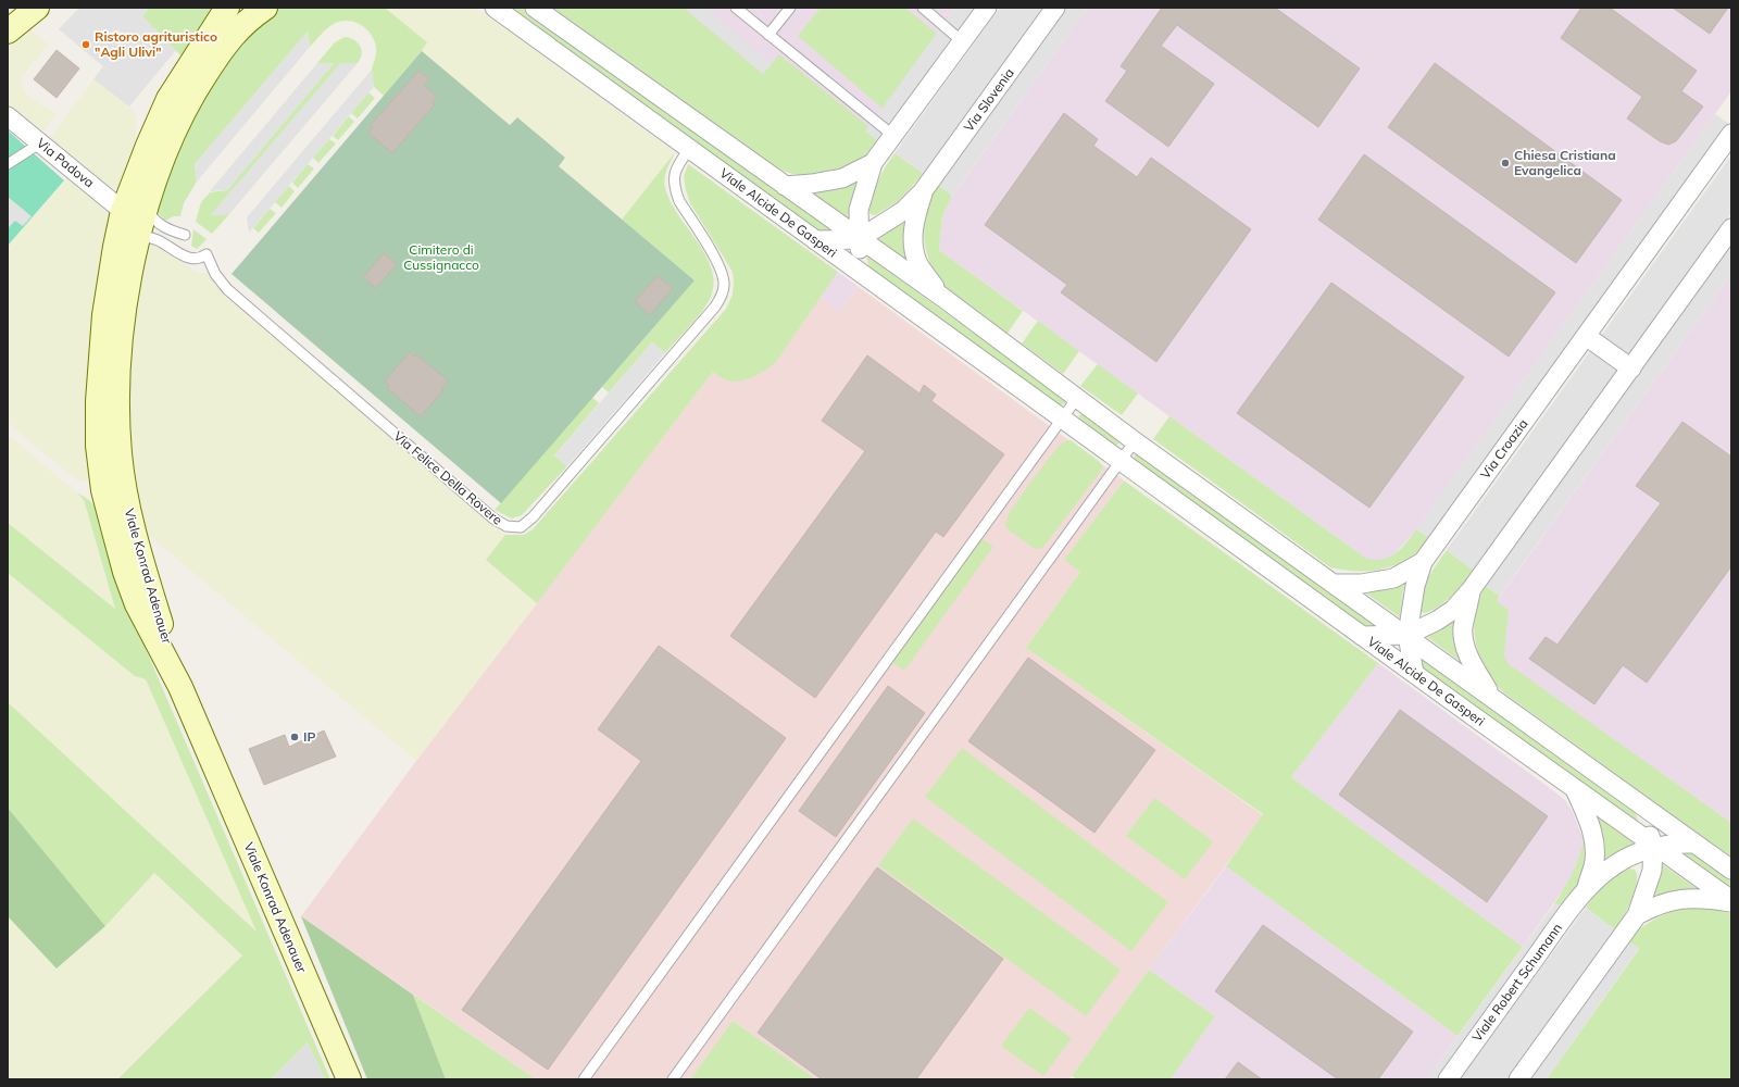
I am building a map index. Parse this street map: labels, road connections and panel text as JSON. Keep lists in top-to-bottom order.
{
  "streets": {
    "main road": ["Viale Konrad Adenauer"],
    "street": [
      "Via Slovenia",
      "Via Padova",
      "Viale Alcide De Gasperi",
      "Via Croazia",
      "Viale Robert Schumann"
    ],
    "lane": ["Via Felice Della Rovere"]
  },
  "crossings": [
    ["Via Slovenia", "Viale Alcide De Gasperi"],
    ["Via Padova", "Viale Konrad Adenauer"],
    ["Viale Alcide De Gasperi", "Via Croazia"],
    ["Viale Alcide De Gasperi", "Via Felice Della Rovere"],
    ["Viale Alcide De Gasperi", "Viale Robert Schumann"],
    ["Via Felice Della Rovere", "Viale Konrad Adenauer"]
  ],
  "parks": ["Cimitero di Cussignacco"],
  "places": ["Ristoro agrituristico \"Agli Ulivi\"", "Chiesa Cristiana Evangelica", "IP"]
}
